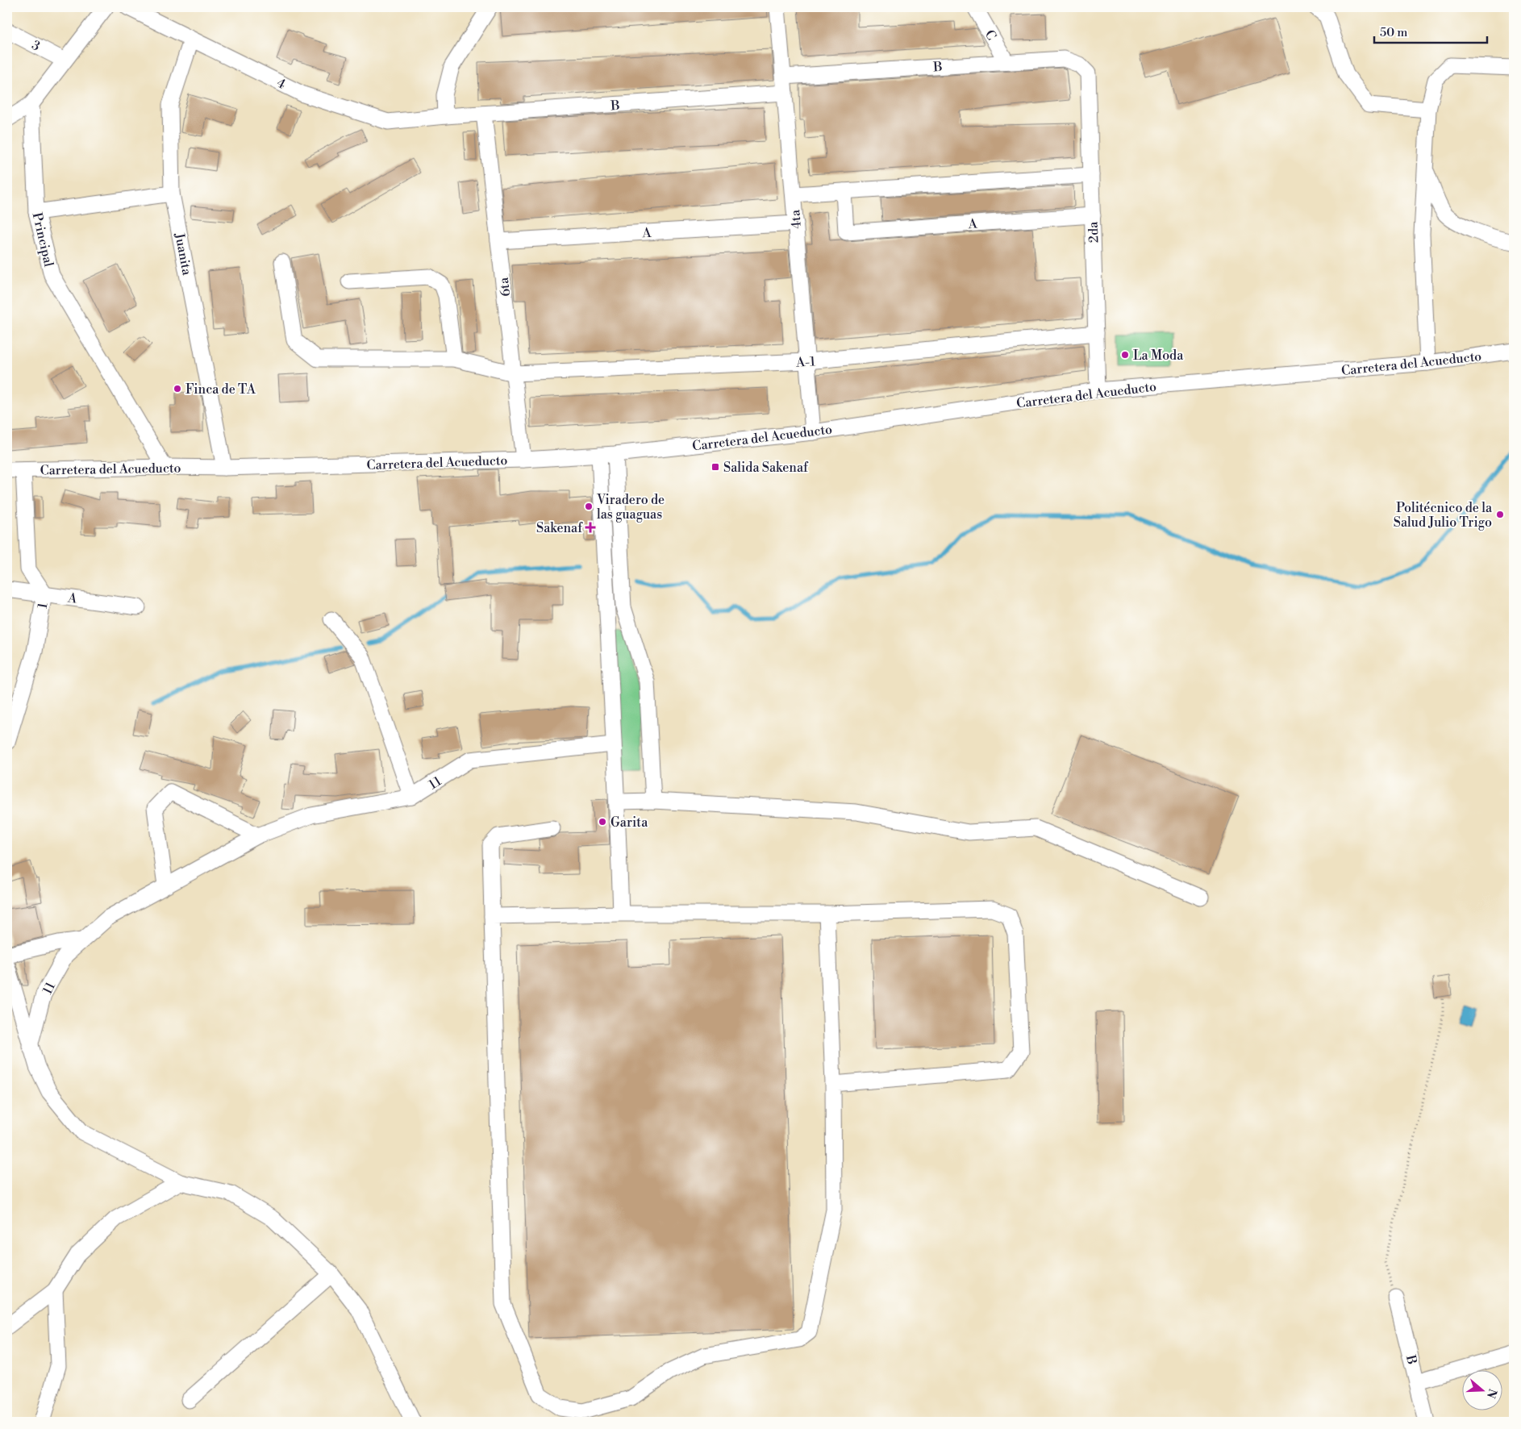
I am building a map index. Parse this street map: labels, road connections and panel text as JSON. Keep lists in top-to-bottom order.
{
  "streets": {
    "street": [
      "C",
      "3",
      "B",
      "4",
      "4ta",
      "A",
      "2da",
      "Principal",
      "Juanita",
      "6ta",
      "A-1",
      "Carretera del Acueducto",
      "1",
      "11"
    ]
  },
  "crossings": [
    ["C", "B"],
    ["B", "4"],
    ["B", "4ta"],
    ["B", "2da"],
    ["B", "6ta"],
    ["4", "Juanita"],
    ["4ta", "A"],
    ["4ta", "A-1"],
    ["4ta", "Carretera del Acueducto"],
    ["A", "2da"],
    ["A", "6ta"],
    ["A", "1"],
    ["2da", "A-1"],
    ["2da", "Carretera del Acueducto"],
    ["Principal", "Carretera del Acueducto"],
    ["Juanita", "Carretera del Acueducto"],
    ["6ta", "A-1"],
    ["6ta", "Carretera del Acueducto"],
    ["Carretera del Acueducto", "1"]
  ],
  "places": {
    "other": [
      "La Moda",
      "Finca de TA",
      "Viradero de las guaguas",
      "Politécnico de la Salud Julio Trigo",
      "Garita"
    ],
    "transit": ["Salida Sakenaf"],
    "health": ["Sakenaf"]
  },
  "scale_bar": "50 m",
  "north": "right"
}
